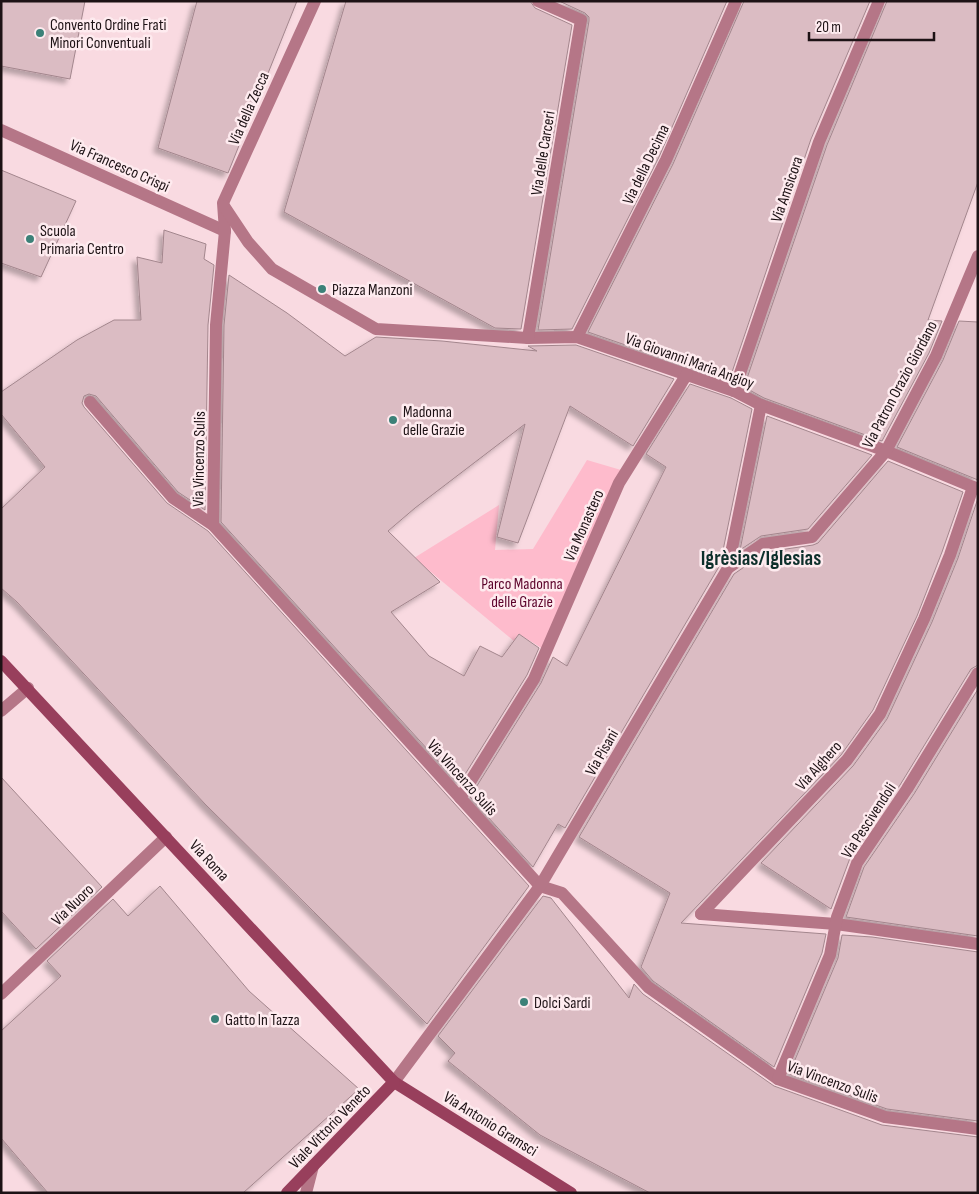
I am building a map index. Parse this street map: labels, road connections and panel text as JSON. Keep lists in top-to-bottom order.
{
  "streets": {
    "main road": ["Via Roma", "Via Antonio Gramsci", "Viale Vittorio Veneto"],
    "street": [
      "Via della Zecca",
      "Via delle Carceri",
      "Via della Decima",
      "Via Francesco Crispi",
      "Via Amsicora",
      "Via Giovanni Maria Angioy",
      "Via Patron Orazio Giordano",
      "Via Vincenzo Sulis",
      "Via Monastero",
      "Via Pisani",
      "Via Alghero",
      "Via Pescivendoli",
      "Via Nuoro"
    ]
  },
  "crossings": [
    ["Via della Zecca", "Via Francesco Crispi"],
    ["Via della Zecca", "Via Giovanni Maria Angioy"],
    ["Via della Zecca", "Via Vincenzo Sulis"],
    ["Via delle Carceri", "Via Giovanni Maria Angioy"],
    ["Via della Decima", "Via Giovanni Maria Angioy"],
    ["Via Francesco Crispi", "Via Vincenzo Sulis"],
    ["Via Amsicora", "Via Giovanni Maria Angioy"],
    ["Via Giovanni Maria Angioy", "Via Patron Orazio Giordano"],
    ["Via Giovanni Maria Angioy", "Via Monastero"],
    ["Via Giovanni Maria Angioy", "Via Pisani"],
    ["Via Giovanni Maria Angioy", "Via Alghero"],
    ["Via Patron Orazio Giordano", "Via Pisani"],
    ["Via Vincenzo Sulis", "Via Monastero"],
    ["Via Vincenzo Sulis", "Via Pisani"],
    ["Via Vincenzo Sulis", "Via Pescivendoli"],
    ["Via Pisani", "Via Roma"],
    ["Via Pisani", "Via Antonio Gramsci"],
    ["Via Pisani", "Viale Vittorio Veneto"],
    ["Via Alghero", "Via Pescivendoli"],
    ["Via Roma", "Via Nuoro"],
    ["Via Roma", "Via Antonio Gramsci"],
    ["Via Roma", "Viale Vittorio Veneto"],
    ["Via Antonio Gramsci", "Viale Vittorio Veneto"]
  ],
  "districts": ["Igrèsias/Iglesias"],
  "parks": ["Parco Madonna delle Grazie"],
  "places": [
    "Convento Ordine Frati Minori Conventuali",
    "Scuola Primaria Centro",
    "Piazza Manzoni",
    "Madonna delle Grazie",
    "Dolci Sardi",
    "Gatto In Tazza"
  ],
  "scale_bar": "20 m"
}
